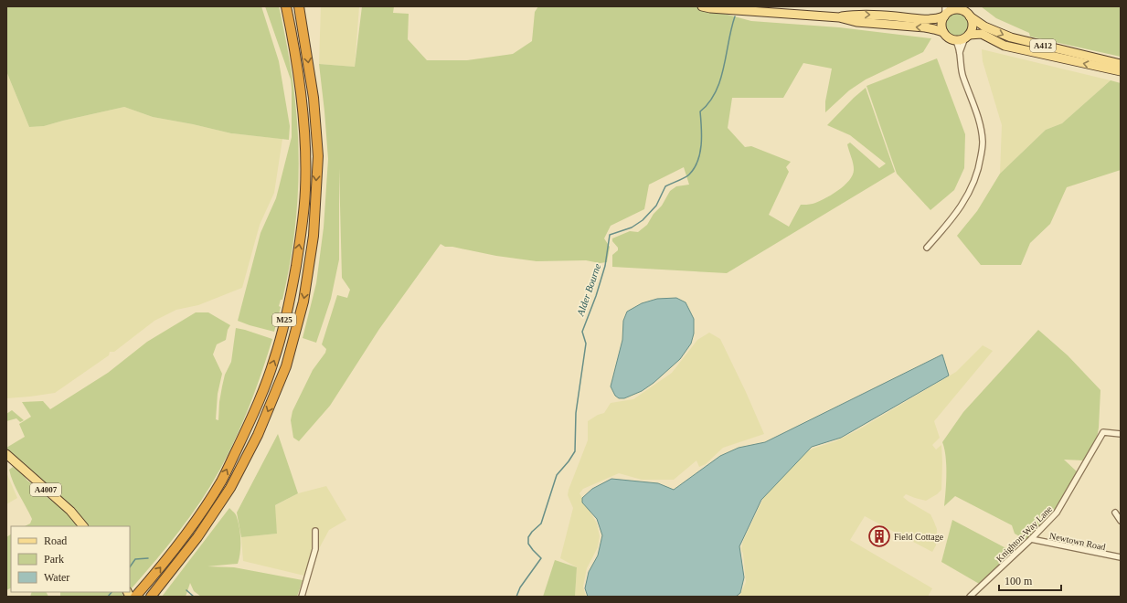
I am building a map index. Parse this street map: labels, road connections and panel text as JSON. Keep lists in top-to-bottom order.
{
  "streets": {
    "highway": ["M25"],
    "main road": ["A412", "A4007"],
    "street": ["Knighton-Way Lane", "Newtown Road"]
  },
  "crossings": [
    ["Knighton-Way Lane", "Newtown Road"]
  ],
  "water": ["Alder Bourne"],
  "places": {
    "building": ["Field Cottage"]
  },
  "legend": ["Road", "Park", "Water"],
  "scale_bar": "100 m"
}
